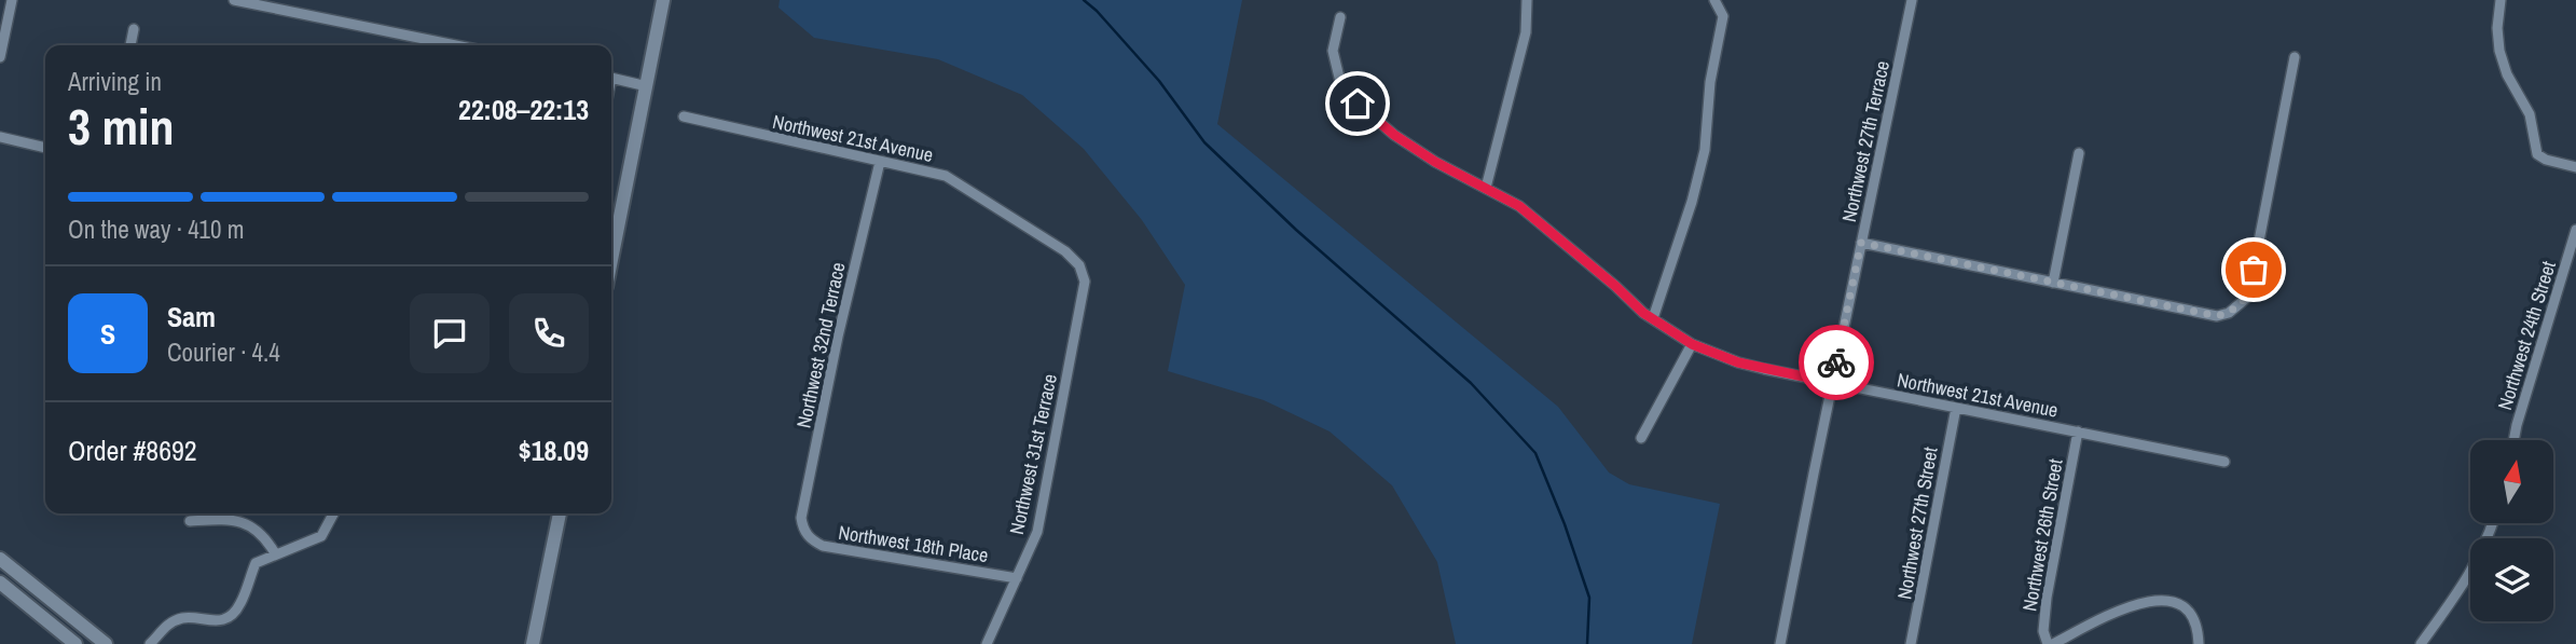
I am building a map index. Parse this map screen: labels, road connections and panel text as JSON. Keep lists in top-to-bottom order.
{
  "streets": {
    "street": [
      "Northwest 21st Avenue",
      "Northwest 27th Terrace",
      "Northwest 24th Street",
      "Northwest 32nd Terrace",
      "Northwest 31st Terrace",
      "Northwest 27th Street",
      "Northwest 26th Street",
      "Northwest 18th Place"
    ]
  },
  "crossings": [
    ["Northwest 21st Avenue", "Northwest 27th Terrace"],
    ["Northwest 21st Avenue", "Northwest 32nd Terrace"],
    ["Northwest 21st Avenue", "Northwest 31st Terrace"],
    ["Northwest 21st Avenue", "Northwest 27th Street"],
    ["Northwest 21st Avenue", "Northwest 26th Street"],
    ["Northwest 32nd Terrace", "Northwest 18th Place"],
    ["Northwest 31st Terrace", "Northwest 18th Place"]
  ],
  "north": "top",
  "page": {
    "heading": ["3 min", "Arriving in", "22:08–22:13"],
    "panel": [
      "Sam",
      "Courier · 4.4",
      "Order #8692",
      "$18.09"
    ],
    "bar": "On the way · 410 m",
    "round": "S"
  }
}
